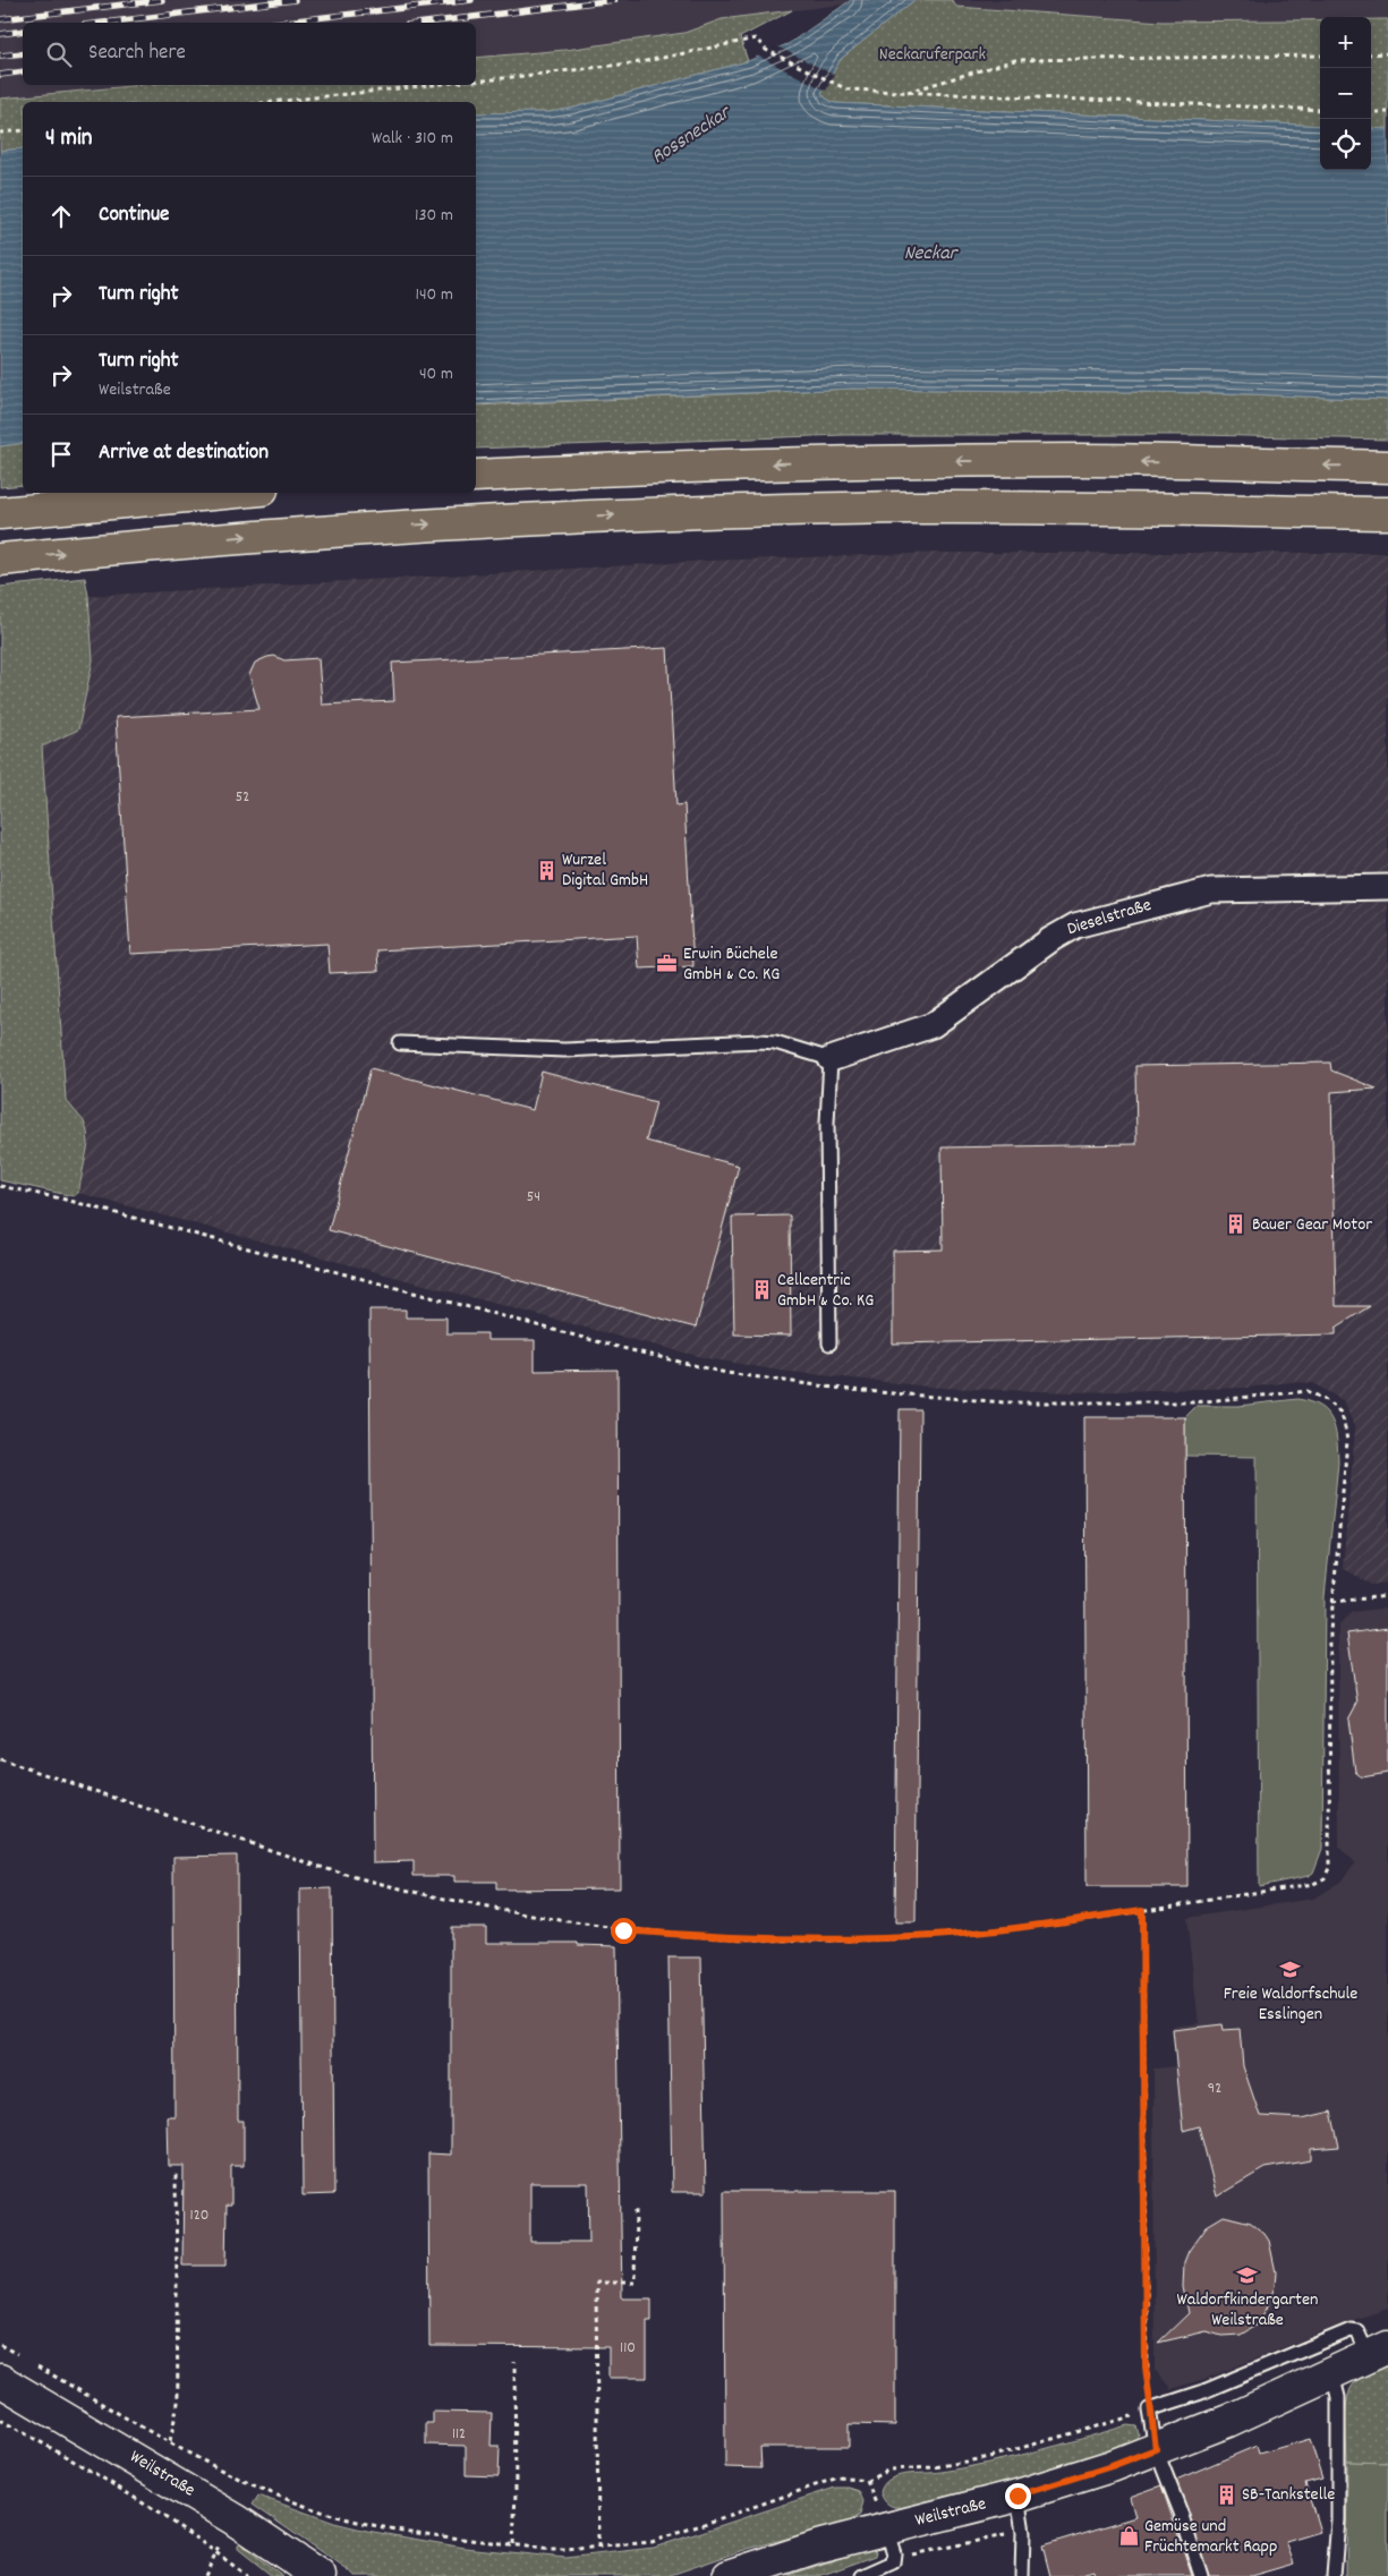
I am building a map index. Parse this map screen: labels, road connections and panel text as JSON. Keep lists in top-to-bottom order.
{
  "streets": {
    "street": ["Dieselstraße", "Weilstraße"]
  },
  "water": ["Rossneckar", "Neckar"],
  "parks": ["Neckaruferpark"],
  "places": {
    "building": [
      "Wurzel Digital GmbH",
      "Bauer Gear Motor",
      "Cellcentric GmbH & Co. KG",
      "SB-Tankstelle"
    ],
    "office": ["Erwin Büchele GmbH & Co. KG"],
    "school or university": ["Freie Waldorfschule Esslingen", "Waldorfkindergarten Weilstraße"],
    "shop": ["Gemüse und Früchtemarkt Rapp"]
  },
  "house_numbers": [
    "52",
    "54",
    "92",
    "120",
    "110",
    "112"
  ],
  "page": {
    "map_buttons": ["+", "−"],
    "search": "Search here",
    "heading": ["4 min", "Walk · 310 m"],
    "list": [
      ["Continue", "130 m"],
      ["Turn right", "140 m"],
      ["Turn right", "Weilstraße", "40 m"],
      "Arrive at destination"
    ]
  }
}
